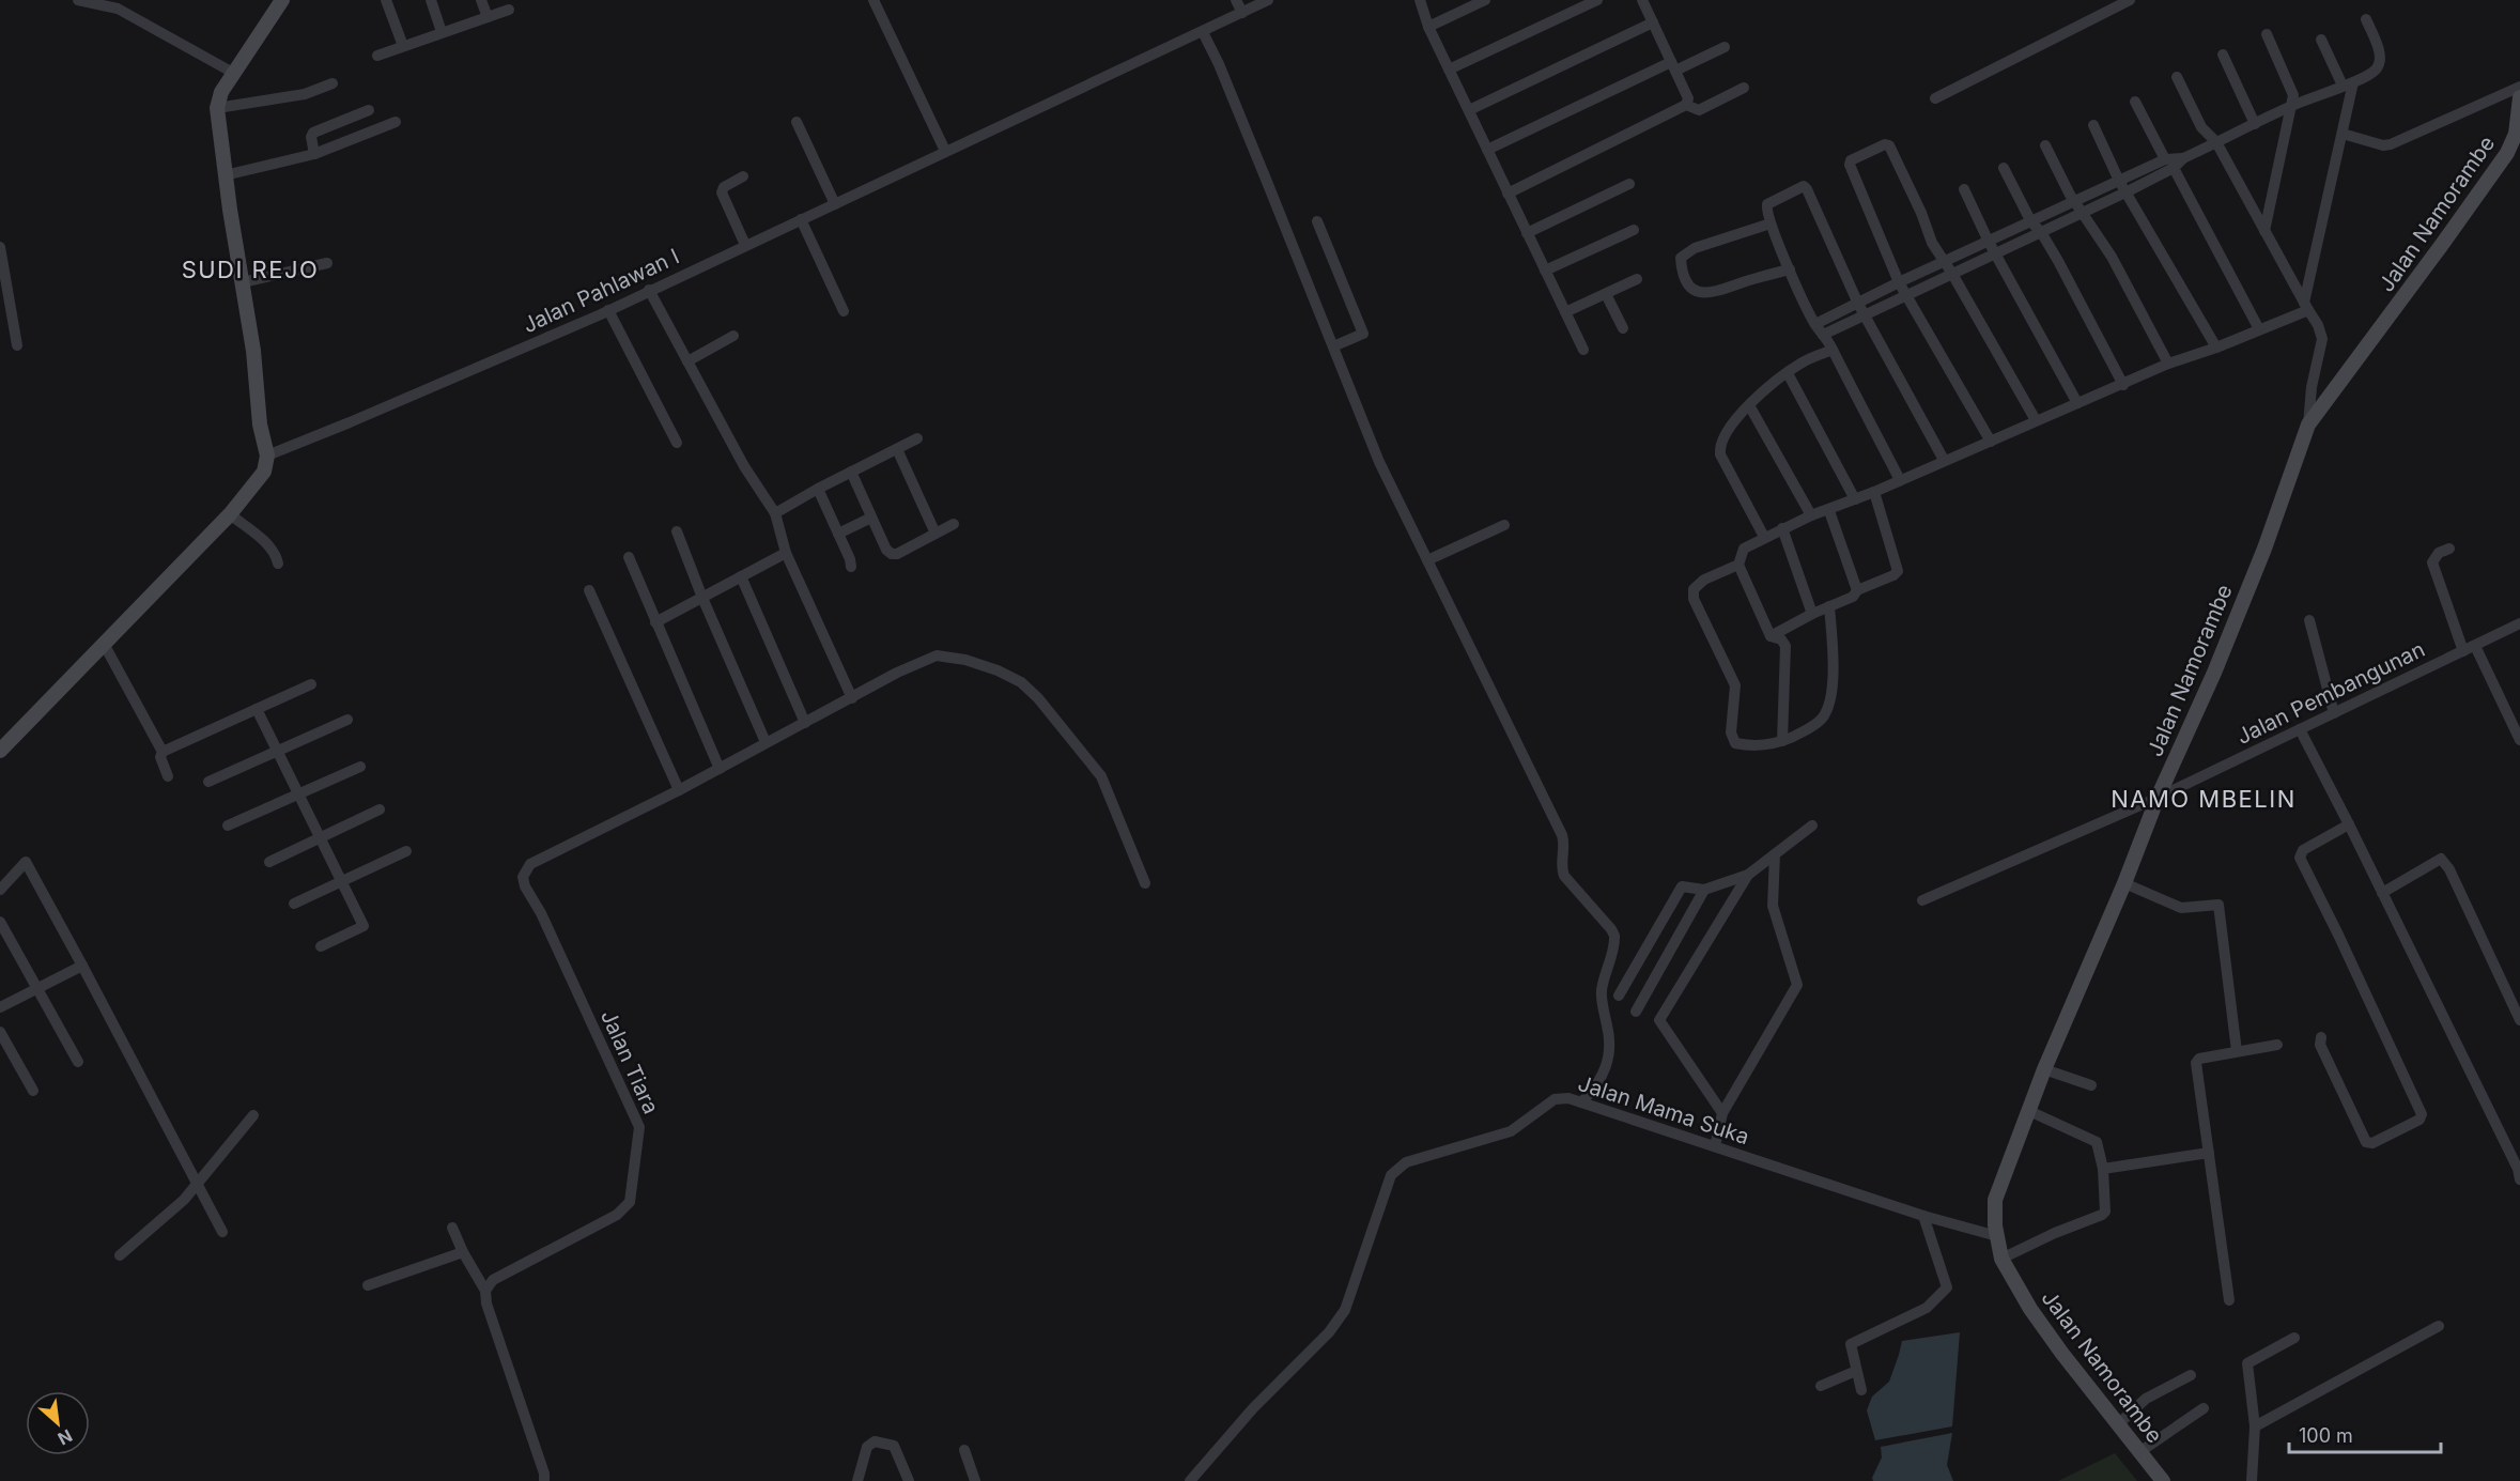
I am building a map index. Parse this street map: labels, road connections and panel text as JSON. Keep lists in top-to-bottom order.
{
  "streets": {
    "main road": ["Jalan Namorambe"],
    "street": [
      "Jalan Pahlawan I",
      "Jalan Pembangunan",
      "Jalan Tiara",
      "Jalan Mama Suka"
    ]
  },
  "crossings": [
    ["Jalan Namorambe", "Jalan Pembangunan"],
    ["Jalan Namorambe", "Jalan Mama Suka"]
  ],
  "districts": ["SUDI REJO", "NAMO MBELIN"],
  "scale_bar": "100 m",
  "north": "bottom right"
}
